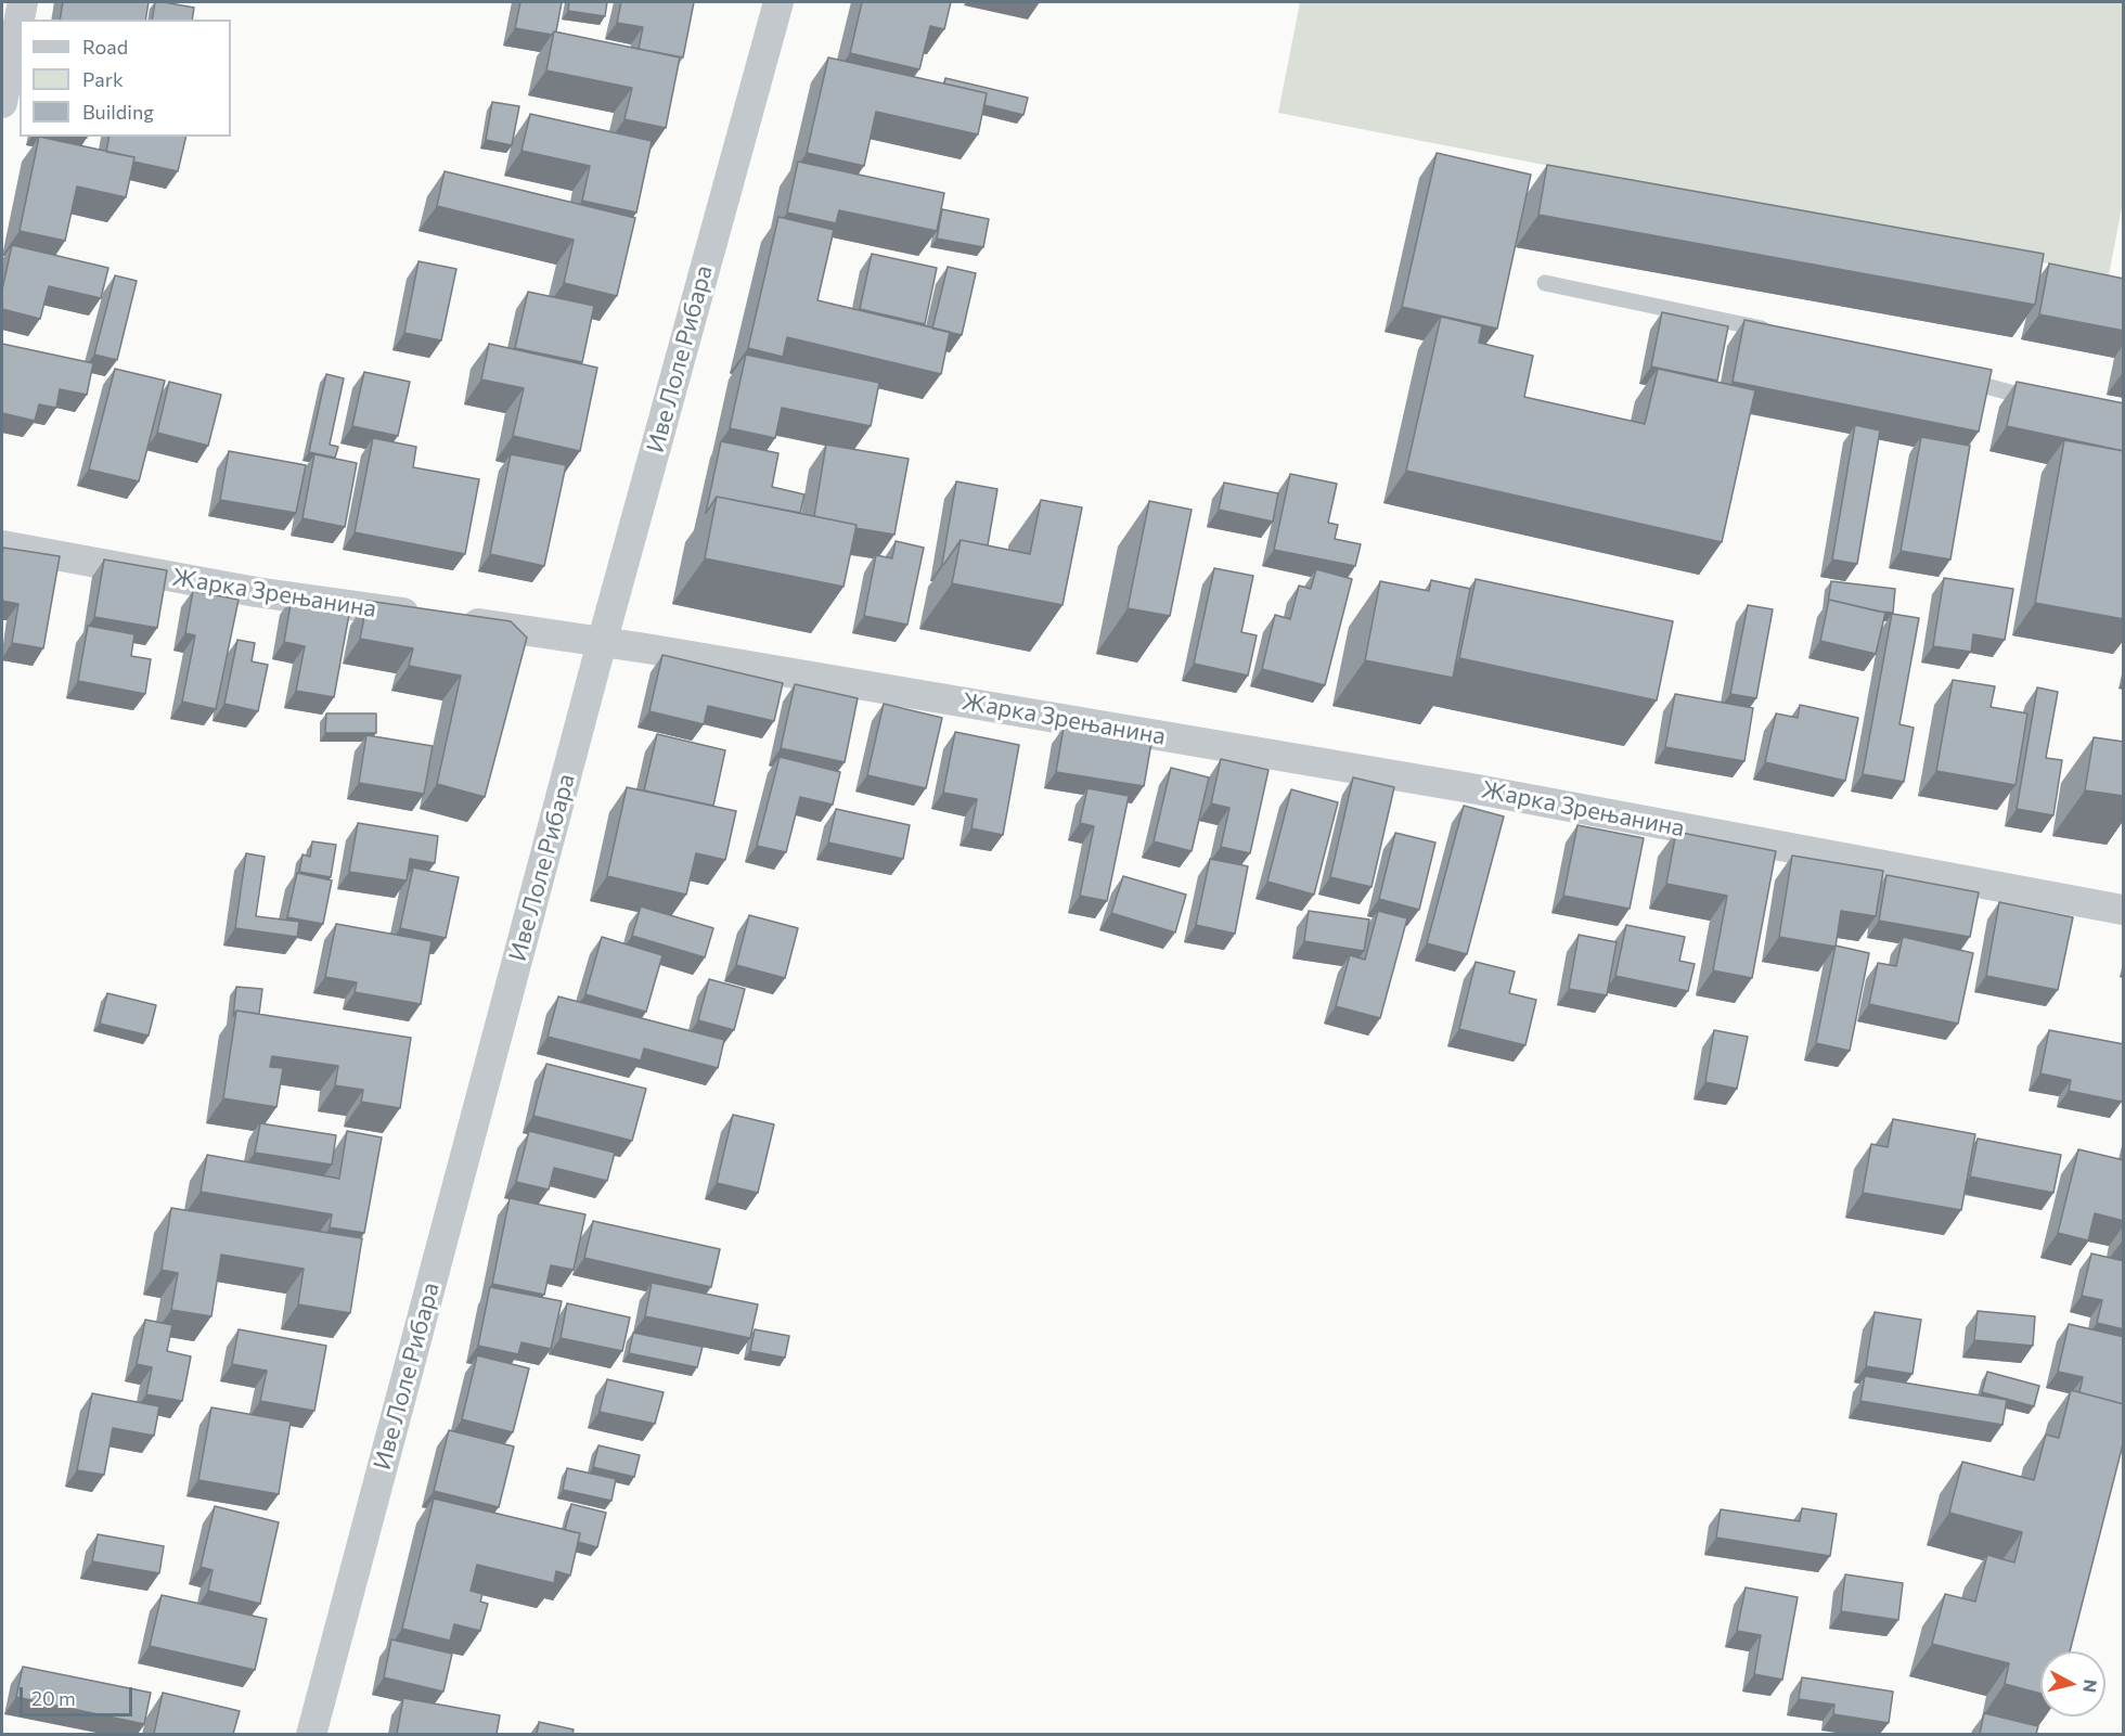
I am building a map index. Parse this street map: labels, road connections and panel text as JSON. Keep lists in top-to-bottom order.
{
  "streets": {
    "street": ["Иве Лоле Рибара", "Жарка Зрењанина"]
  },
  "crossings": [
    ["Иве Лоле Рибара", "Жарка Зрењанина"]
  ],
  "legend": ["Road", "Park", "Building"],
  "scale_bar": "20 m",
  "north": "right"
}
